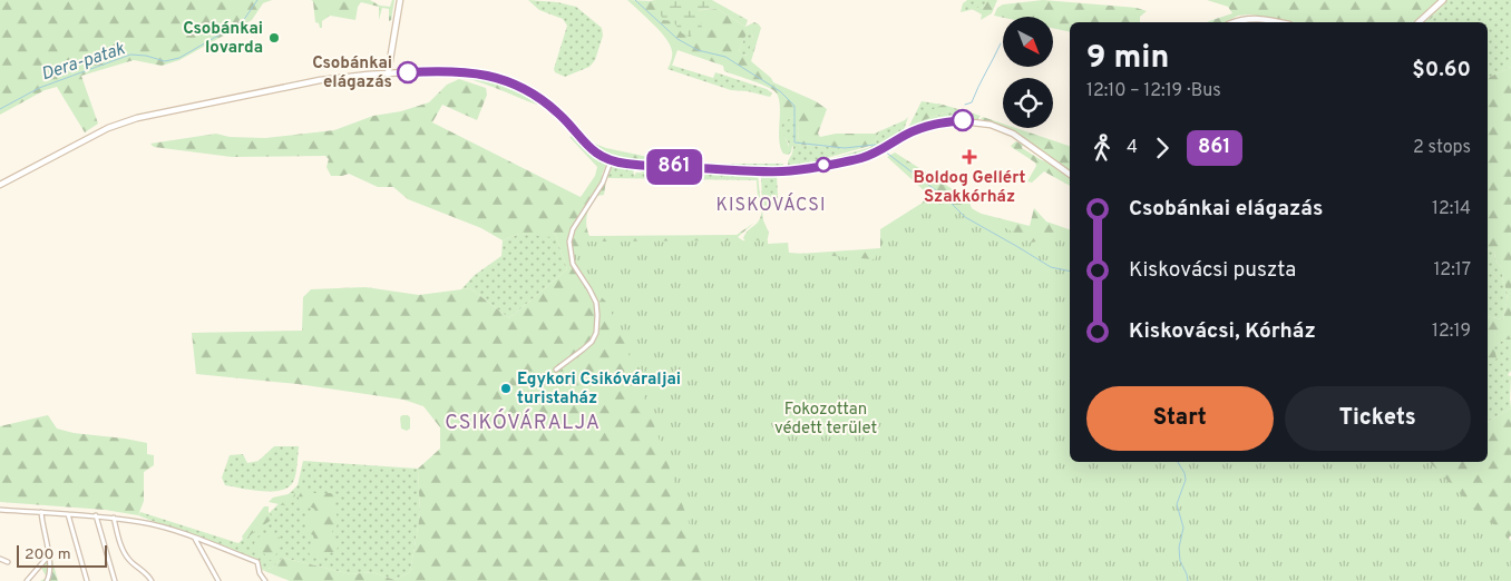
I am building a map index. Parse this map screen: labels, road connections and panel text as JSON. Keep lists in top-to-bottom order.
{
  "districts": ["KISKOVÁCSI", "CSIKÓVÁRALJA"],
  "water": ["Dera-patak"],
  "parks": ["Fokozottan védett terület"],
  "places": {
    "other": ["Csobánkai lovarda", "Csobánkai elágazás", "Egykori Csikóváraljai turistaház"],
    "health": ["Boldog Gellért Szakkórház"]
  },
  "lines": ["bus line 861"],
  "scale_bar": "200 m",
  "north": "bottom right",
  "page": {
    "on_map": "861",
    "heading": ["9 min", "12:10 – 12:19 · Bus", "$0.60"],
    "legs": ["4", "861", "2 stops"],
    "list": [
      {
        "name": "Csobánkai elágazás",
        "value": "12:14"
      },
      {
        "name": "Kiskovácsi puszta",
        "value": "12:17"
      },
      {
        "name": "Kiskovácsi, Kórház",
        "value": "12:19"
      }
    ],
    "buttons": ["Start", "Tickets"],
    "scale": "200 m"
  }
}
